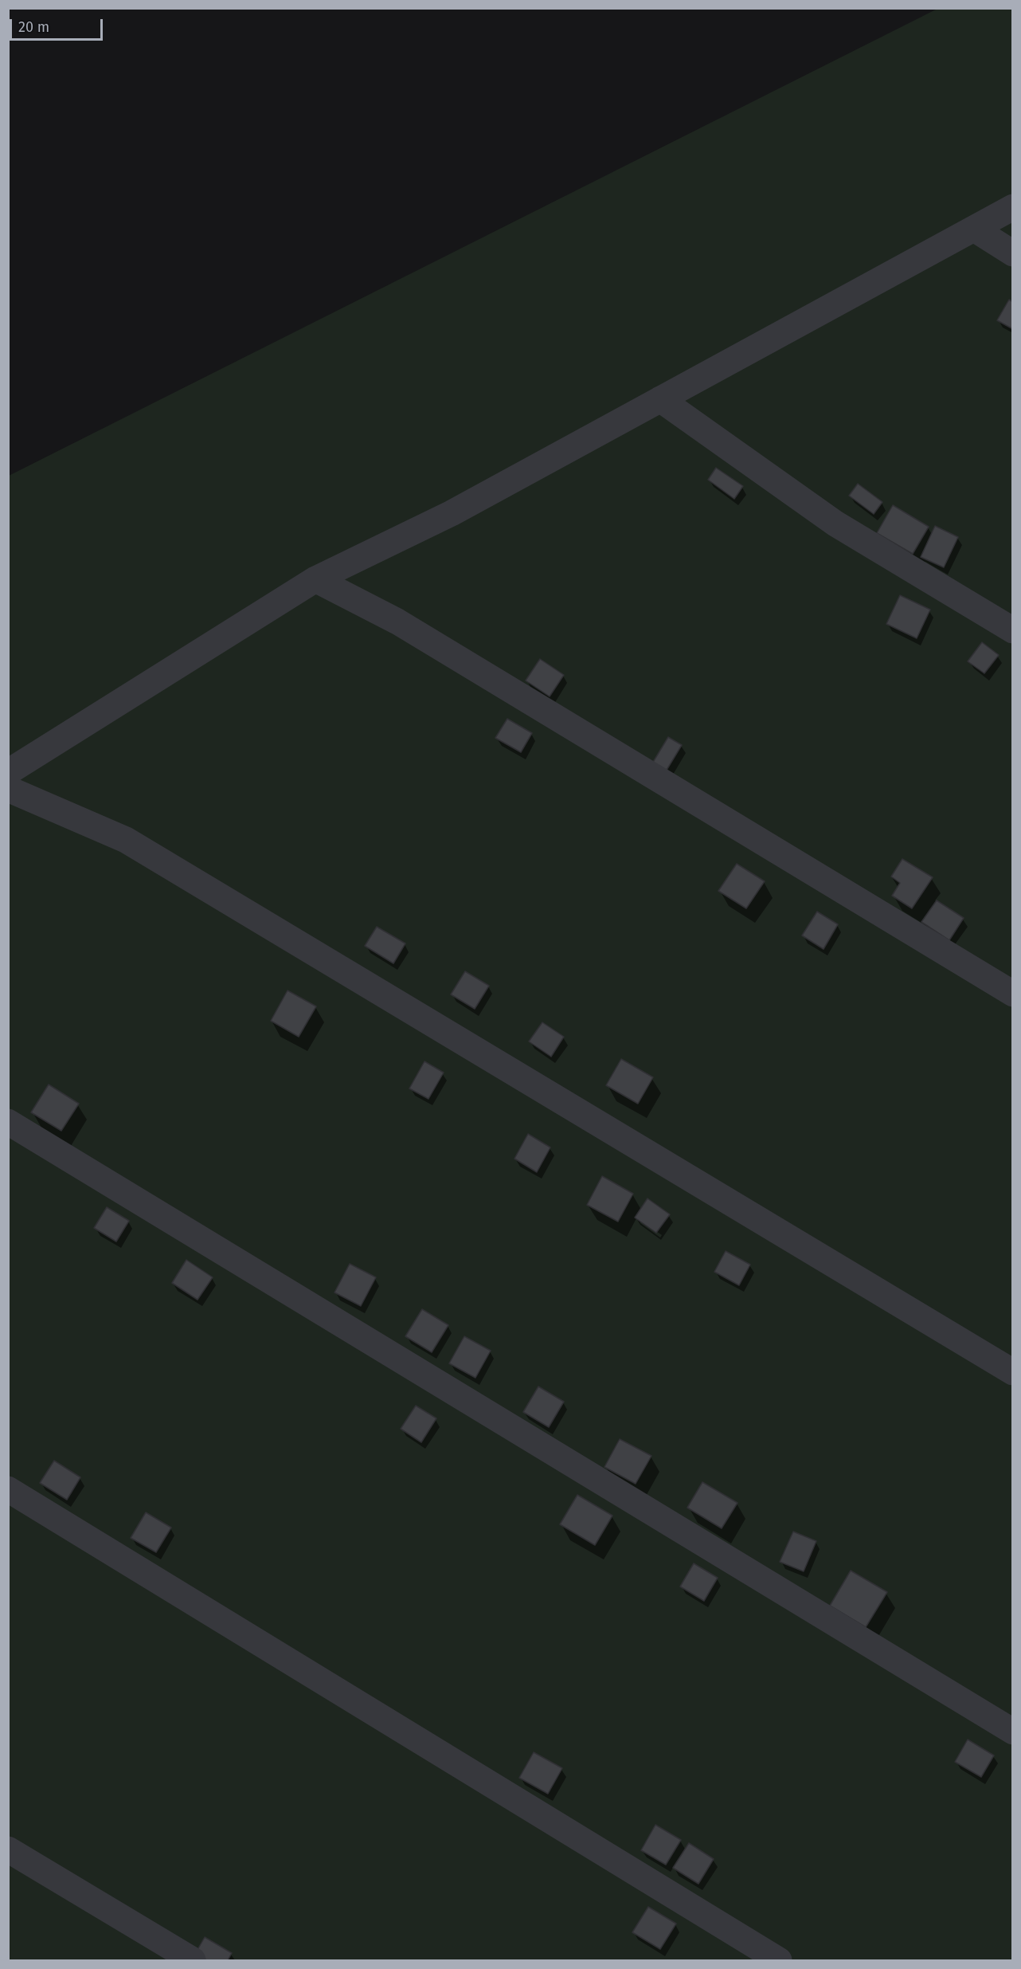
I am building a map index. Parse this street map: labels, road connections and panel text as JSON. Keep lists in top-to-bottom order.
{
  "scale_bar": "20 m"
}
